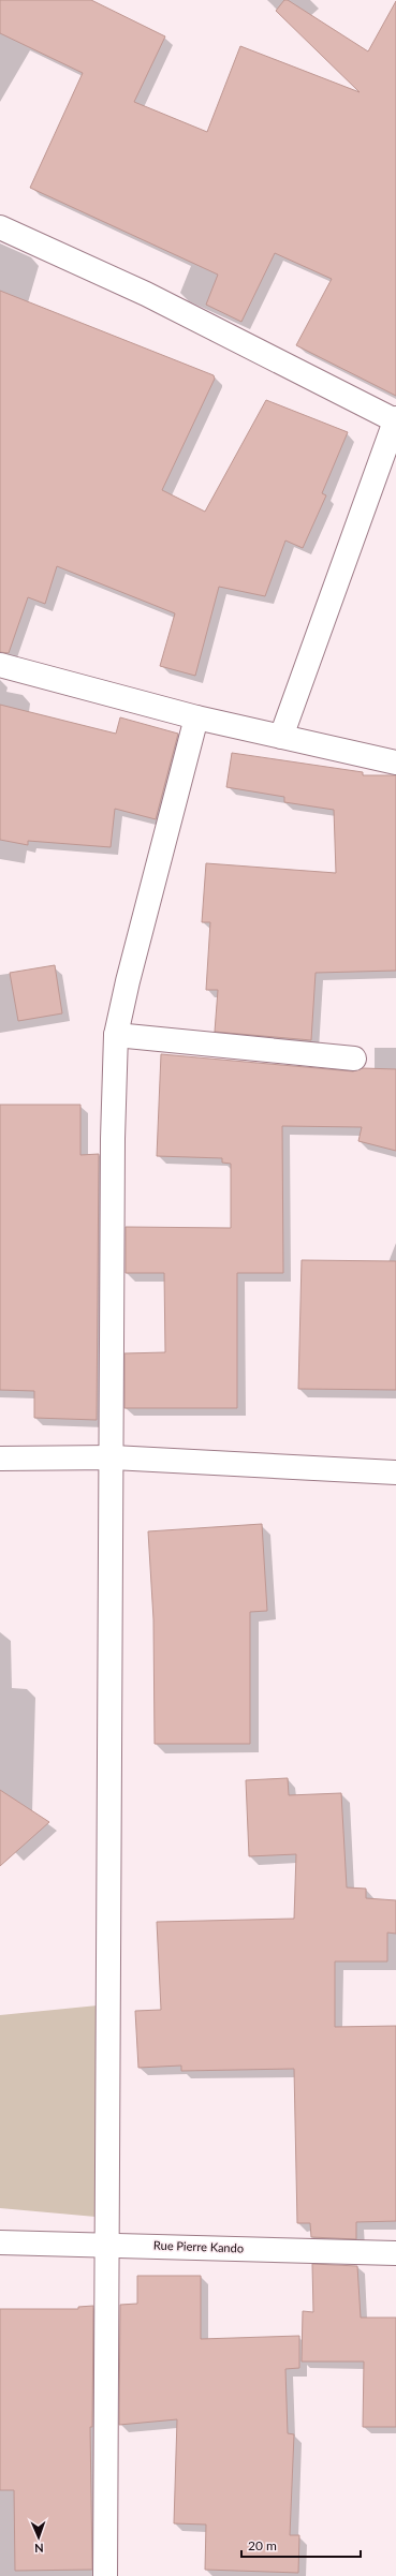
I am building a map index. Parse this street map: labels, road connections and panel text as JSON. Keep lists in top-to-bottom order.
{
  "streets": {
    "street": ["Rue Pierre Kando"]
  },
  "scale_bar": "20 m",
  "north": "bottom"
}
